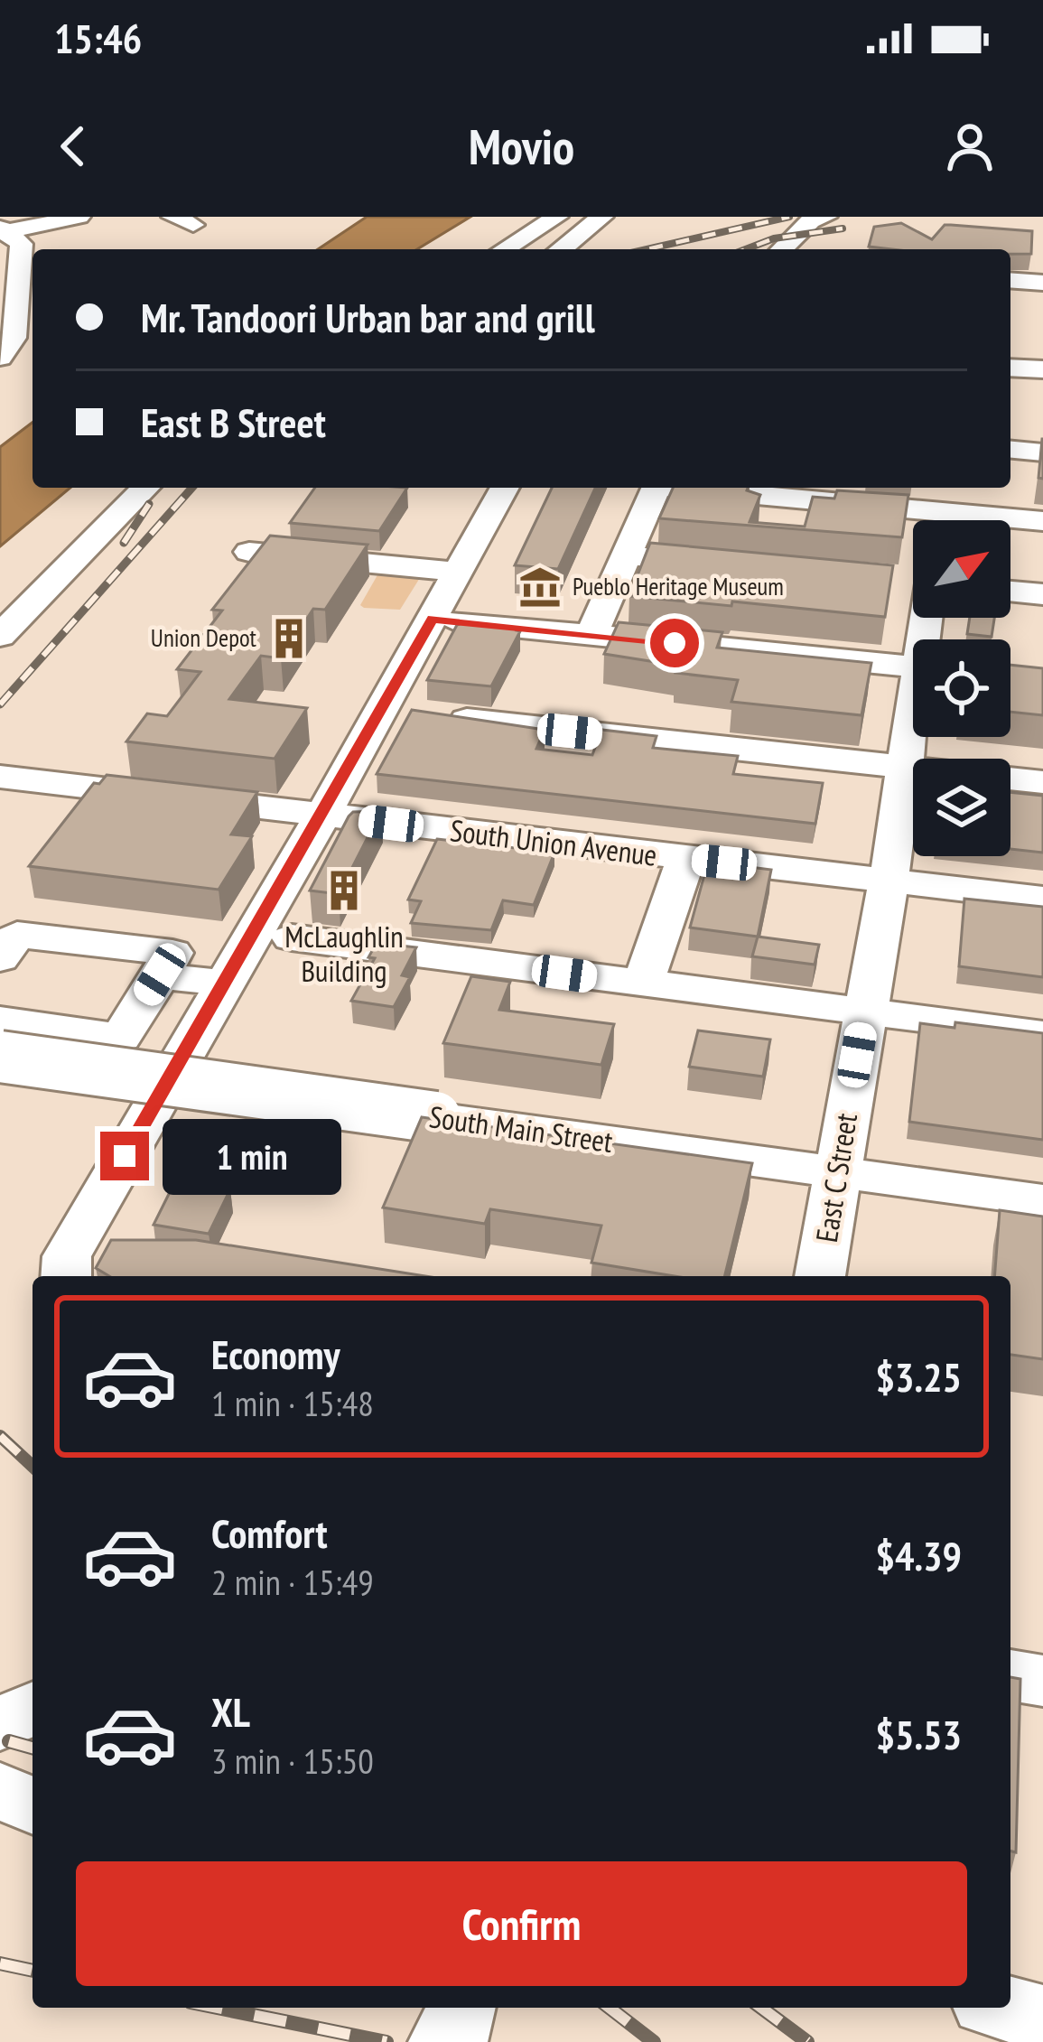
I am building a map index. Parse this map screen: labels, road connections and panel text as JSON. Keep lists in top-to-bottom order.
{
  "streets": {
    "street": ["South Union Avenue", "South Main Street", "East C Street"]
  },
  "crossings": [
    ["South Union Avenue", "East C Street"],
    ["South Main Street", "East C Street"]
  ],
  "places": {
    "museum": ["Pueblo Heritage Museum"],
    "building": ["Union Depot", "McLaughlin Building"]
  },
  "north": "top right",
  "page": {
    "status": "15:46",
    "header": "Movio",
    "banner": ["Mr. Tandoori Urban bar and grill", "East B Street"],
    "bubble": "1 min",
    "list": [
      {
        "name": "Economy",
        "note": "1 min · 15:48",
        "value": "$3.25"
      },
      {
        "name": "Comfort",
        "note": "2 min · 15:49",
        "value": "$4.39"
      },
      {
        "name": "XL",
        "note": "3 min · 15:50",
        "value": "$5.53"
      }
    ],
    "buttons": "Confirm"
  }
}
